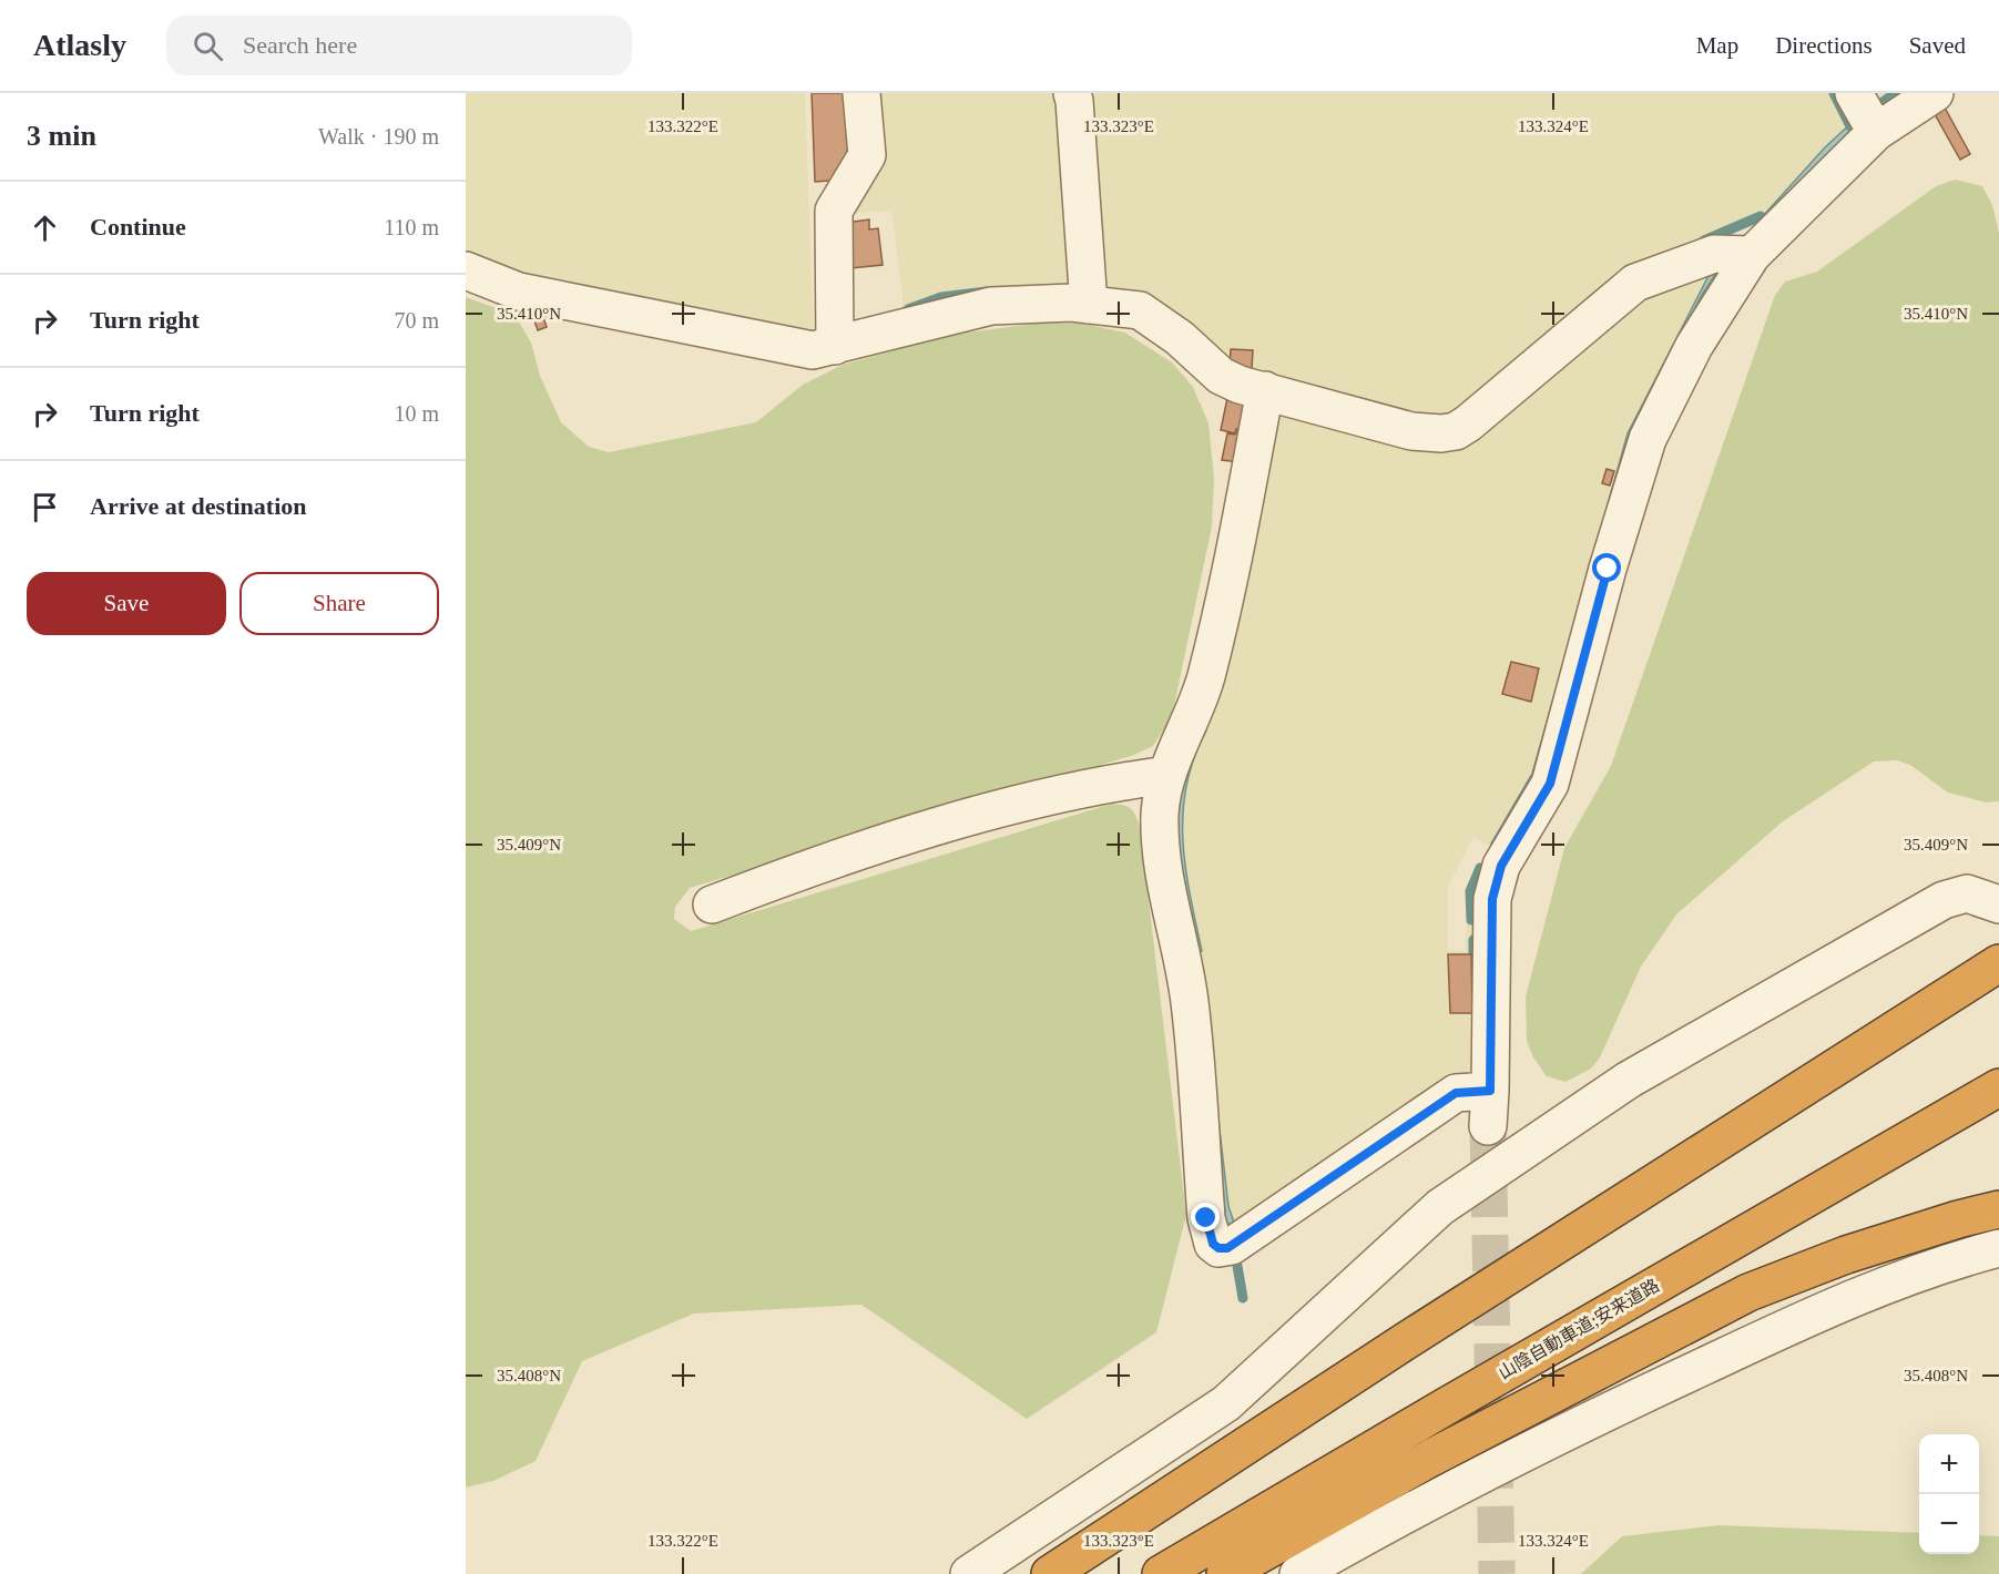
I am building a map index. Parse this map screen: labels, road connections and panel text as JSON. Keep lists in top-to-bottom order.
{
  "streets": {
    "highway": ["山陰自動車道;安来道路"]
  },
  "page": {
    "header": "Atlasly",
    "search": "Search here",
    "nav": ["Map", "Directions", "Saved"],
    "heading": ["3 min", "Walk · 190 m"],
    "list": [
      ["Continue", "110 m"],
      ["Turn right", "70 m"],
      ["Turn right", "10 m"],
      "Arrive at destination"
    ],
    "buttons": ["Save", "Share"],
    "map_buttons": ["+", "−"]
  },
  "coordinates": [
    "133.322°E",
    "133.323°E",
    "133.324°E",
    "35.410°N",
    "35.409°N",
    "35.408°N"
  ]
}
